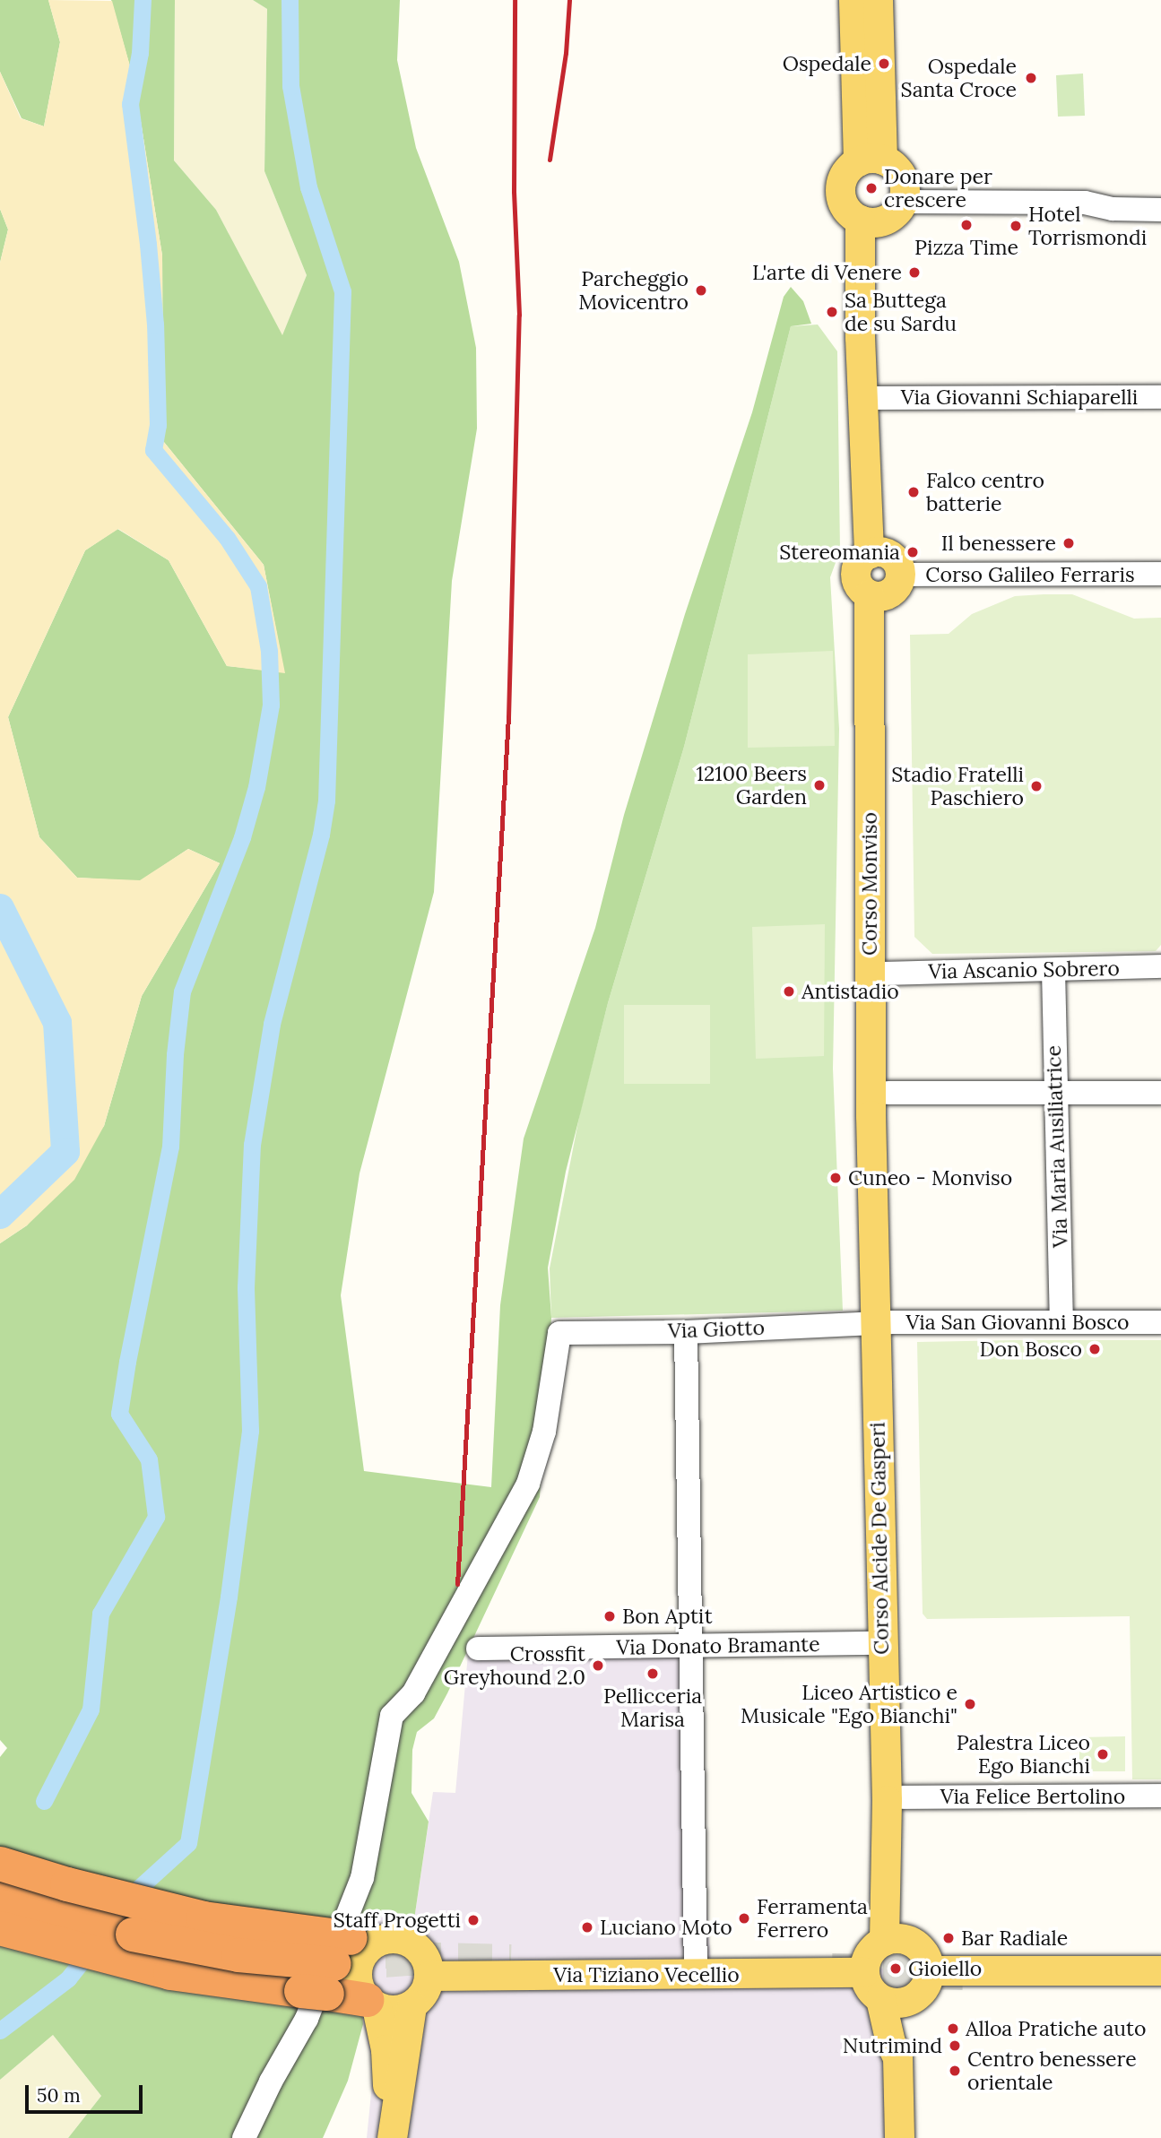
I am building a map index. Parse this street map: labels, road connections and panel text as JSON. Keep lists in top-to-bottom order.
{
  "streets": {
    "main road": ["Corso Monviso", "Corso Alcide De Gasperi", "Via Tiziano Vecellio"],
    "street": [
      "Via Giovanni Schiaparelli",
      "Corso Galileo Ferraris",
      "Via Ascanio Sobrero",
      "Via Maria Ausiliatrice",
      "Via San Giovanni Bosco",
      "Via Giotto",
      "Via Donato Bramante",
      "Via Felice Bertolino"
    ]
  },
  "crossings": [
    ["Via Giovanni Schiaparelli", "Corso Monviso"],
    ["Corso Galileo Ferraris", "Corso Monviso"],
    ["Corso Monviso", "Via Ascanio Sobrero"],
    ["Corso Monviso", "Via San Giovanni Bosco"],
    ["Corso Monviso", "Via Giotto"],
    ["Corso Monviso", "Corso Alcide De Gasperi"],
    ["Via Ascanio Sobrero", "Via Maria Ausiliatrice"],
    ["Via Maria Ausiliatrice", "Via San Giovanni Bosco"],
    ["Via San Giovanni Bosco", "Via Giotto"],
    ["Via San Giovanni Bosco", "Corso Alcide De Gasperi"],
    ["Via Giotto", "Corso Alcide De Gasperi"],
    ["Corso Alcide De Gasperi", "Via Donato Bramante"],
    ["Corso Alcide De Gasperi", "Via Felice Bertolino"],
    ["Corso Alcide De Gasperi", "Via Tiziano Vecellio"]
  ],
  "places": [
    "Ospedale",
    "Ospedale Santa Croce",
    "Donare per crescere",
    "Pizza Time",
    "Hotel Torrismondi",
    "L'arte di Venere",
    "Parcheggio Movicentro",
    "Sa Buttega de su Sardu",
    "Falco centro batterie",
    "Il benessere",
    "Stereomania",
    "12100 Beers Garden",
    "Stadio Fratelli Paschiero",
    "Antistadio",
    "Cuneo - Monviso",
    "Don Bosco",
    "Bon Aptit",
    "Crossfit Greyhound 2.0",
    "Pellicceria Marisa",
    "Liceo Artistico e Musicale \"Ego Bianchi\"",
    "Palestra Liceo Ego Bianchi",
    "Ferramenta Ferrero",
    "Staff Progetti",
    "Luciano Moto",
    "Bar Radiale",
    "Gioiello",
    "Alloa Pratiche auto",
    "Nutrimind",
    "Centro benessere orientale"
  ],
  "scale_bar": "50 m"
}
